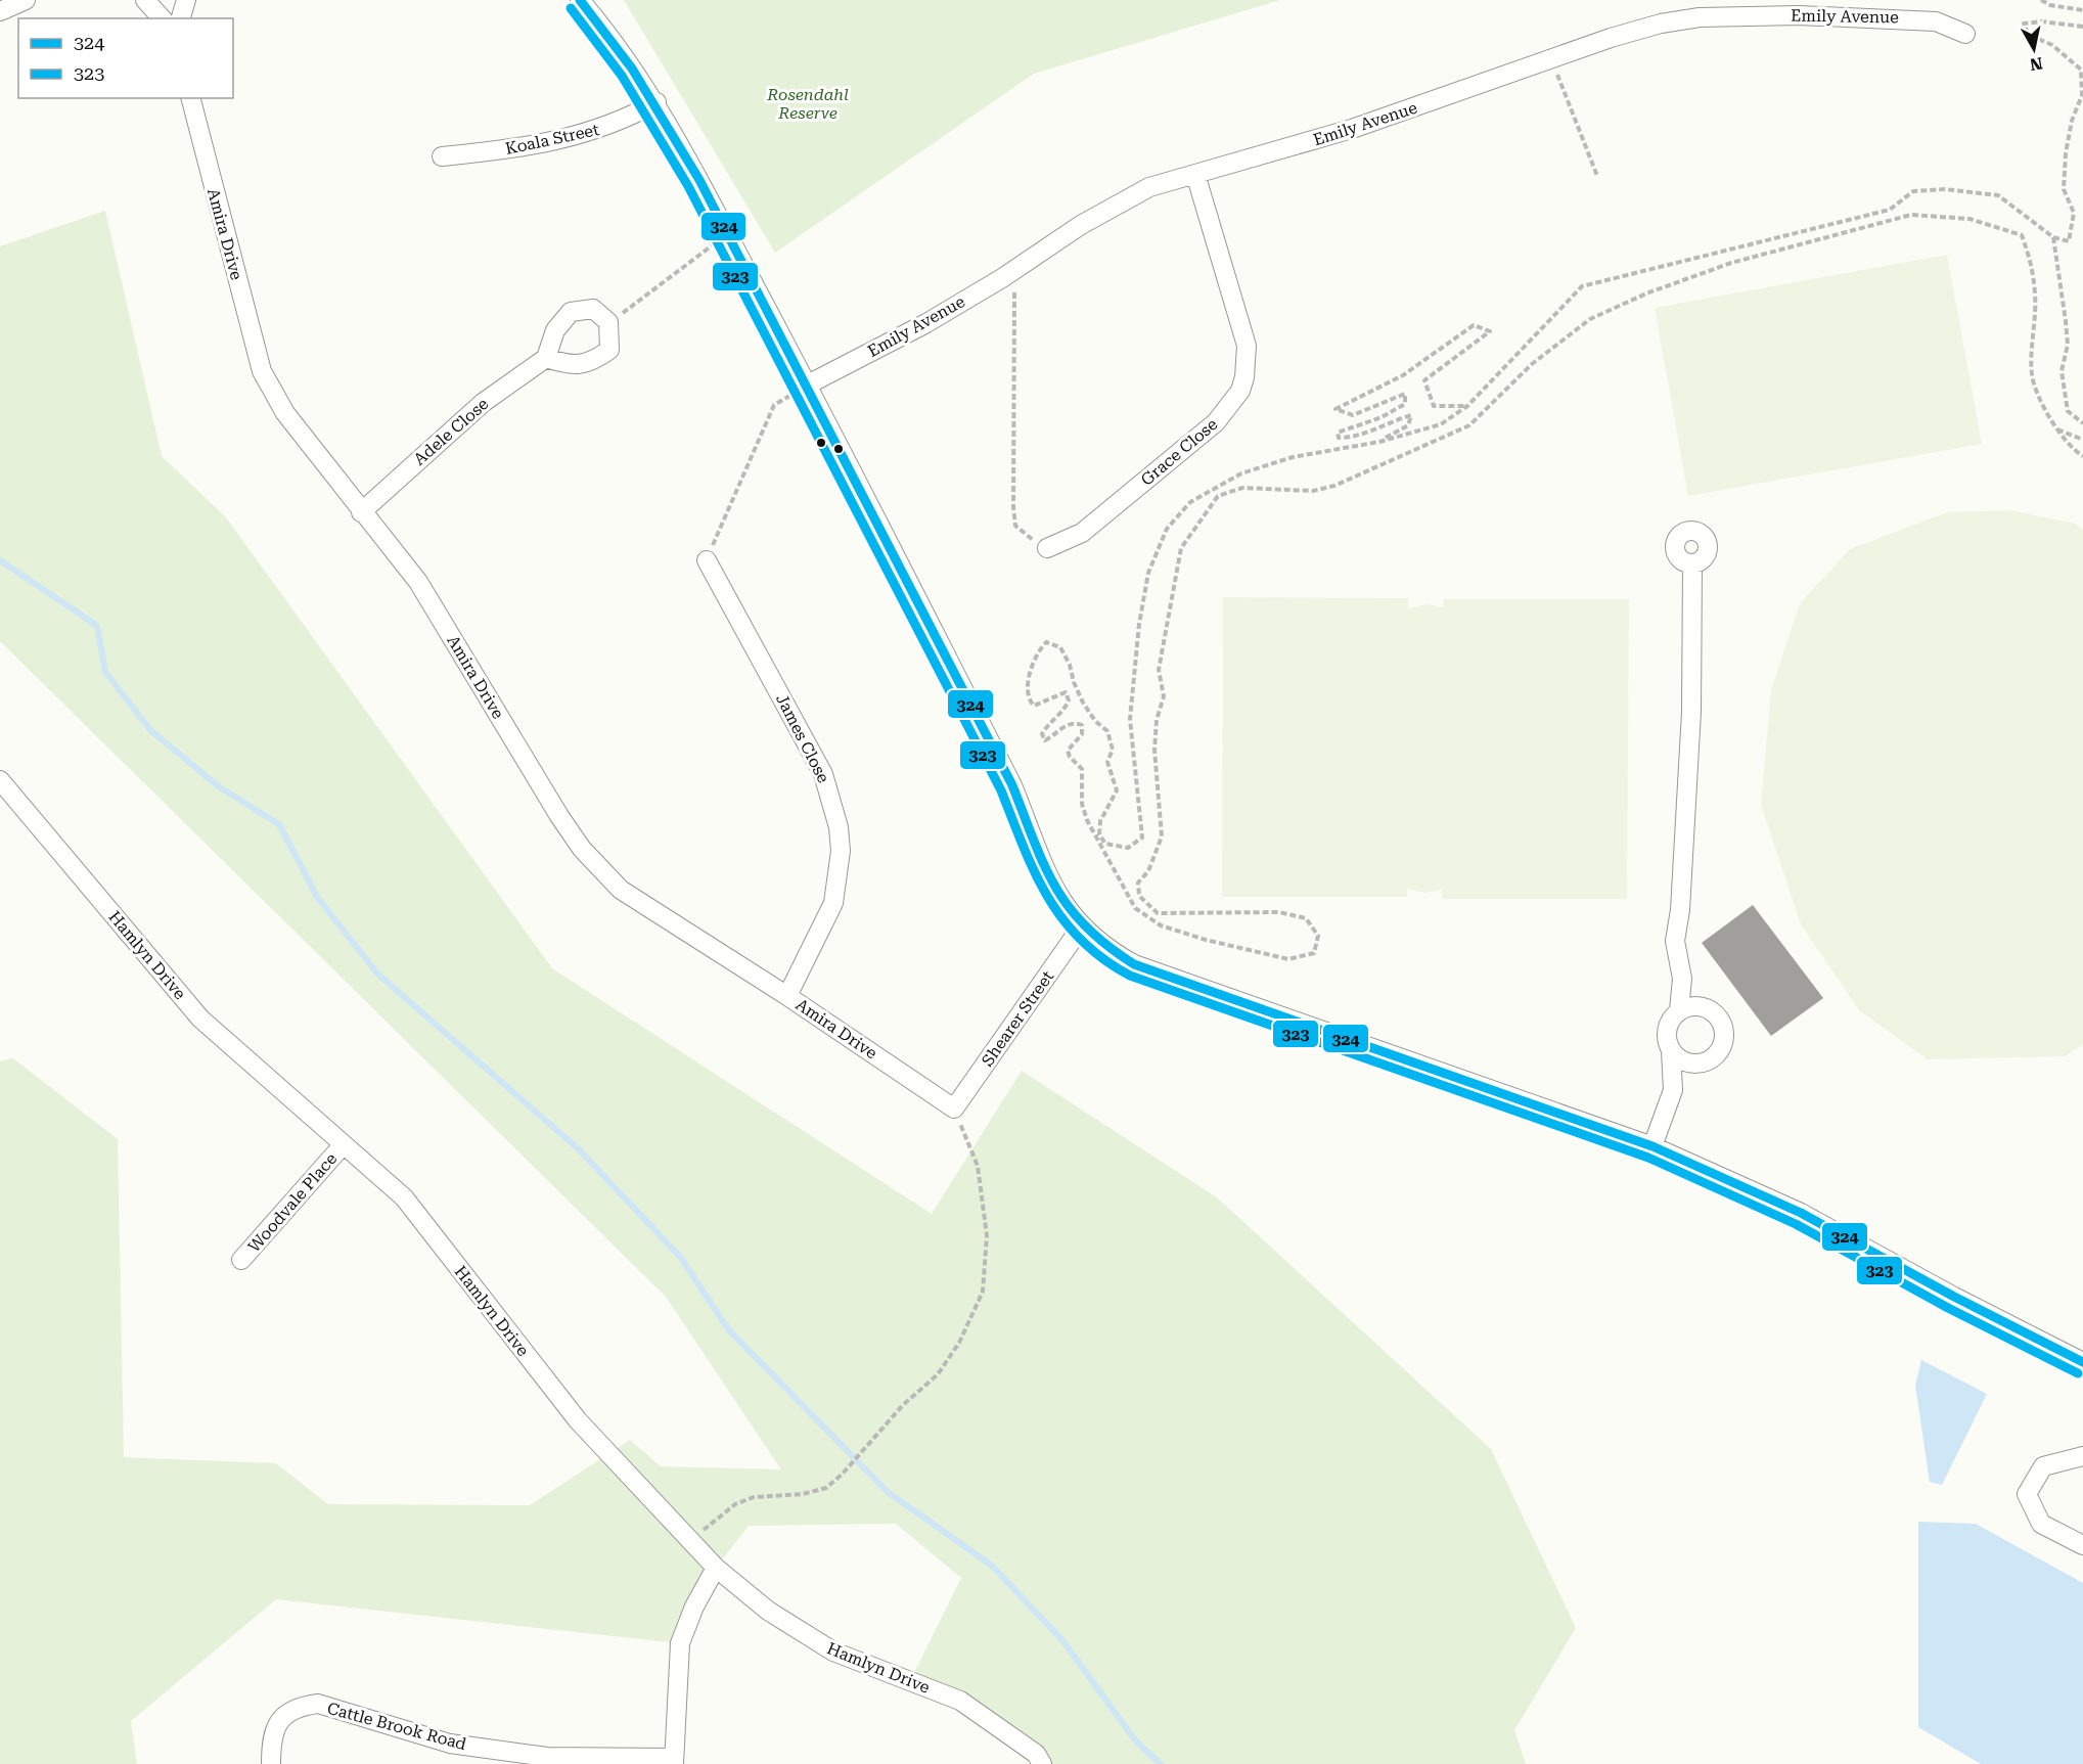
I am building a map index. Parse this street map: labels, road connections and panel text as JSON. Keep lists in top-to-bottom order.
{
  "streets": {
    "street": [
      "Emily Avenue",
      "Koala Street",
      "Amira Drive",
      "Adele Close",
      "Grace Close",
      "James Close",
      "Hamlyn Drive",
      "Shearer Street",
      "Woodvale Place",
      "Cattle Brook Road"
    ]
  },
  "crossings": [
    ["Emily Avenue", "Grace Close"],
    ["Amira Drive", "Adele Close"],
    ["Amira Drive", "James Close"],
    ["Amira Drive", "Shearer Street"],
    ["Hamlyn Drive", "Woodvale Place"]
  ],
  "parks": ["Rosendahl Reserve"],
  "lines": ["transit line 324", "transit line 323"],
  "legend": ["324", "323"],
  "north": "bottom"
}
